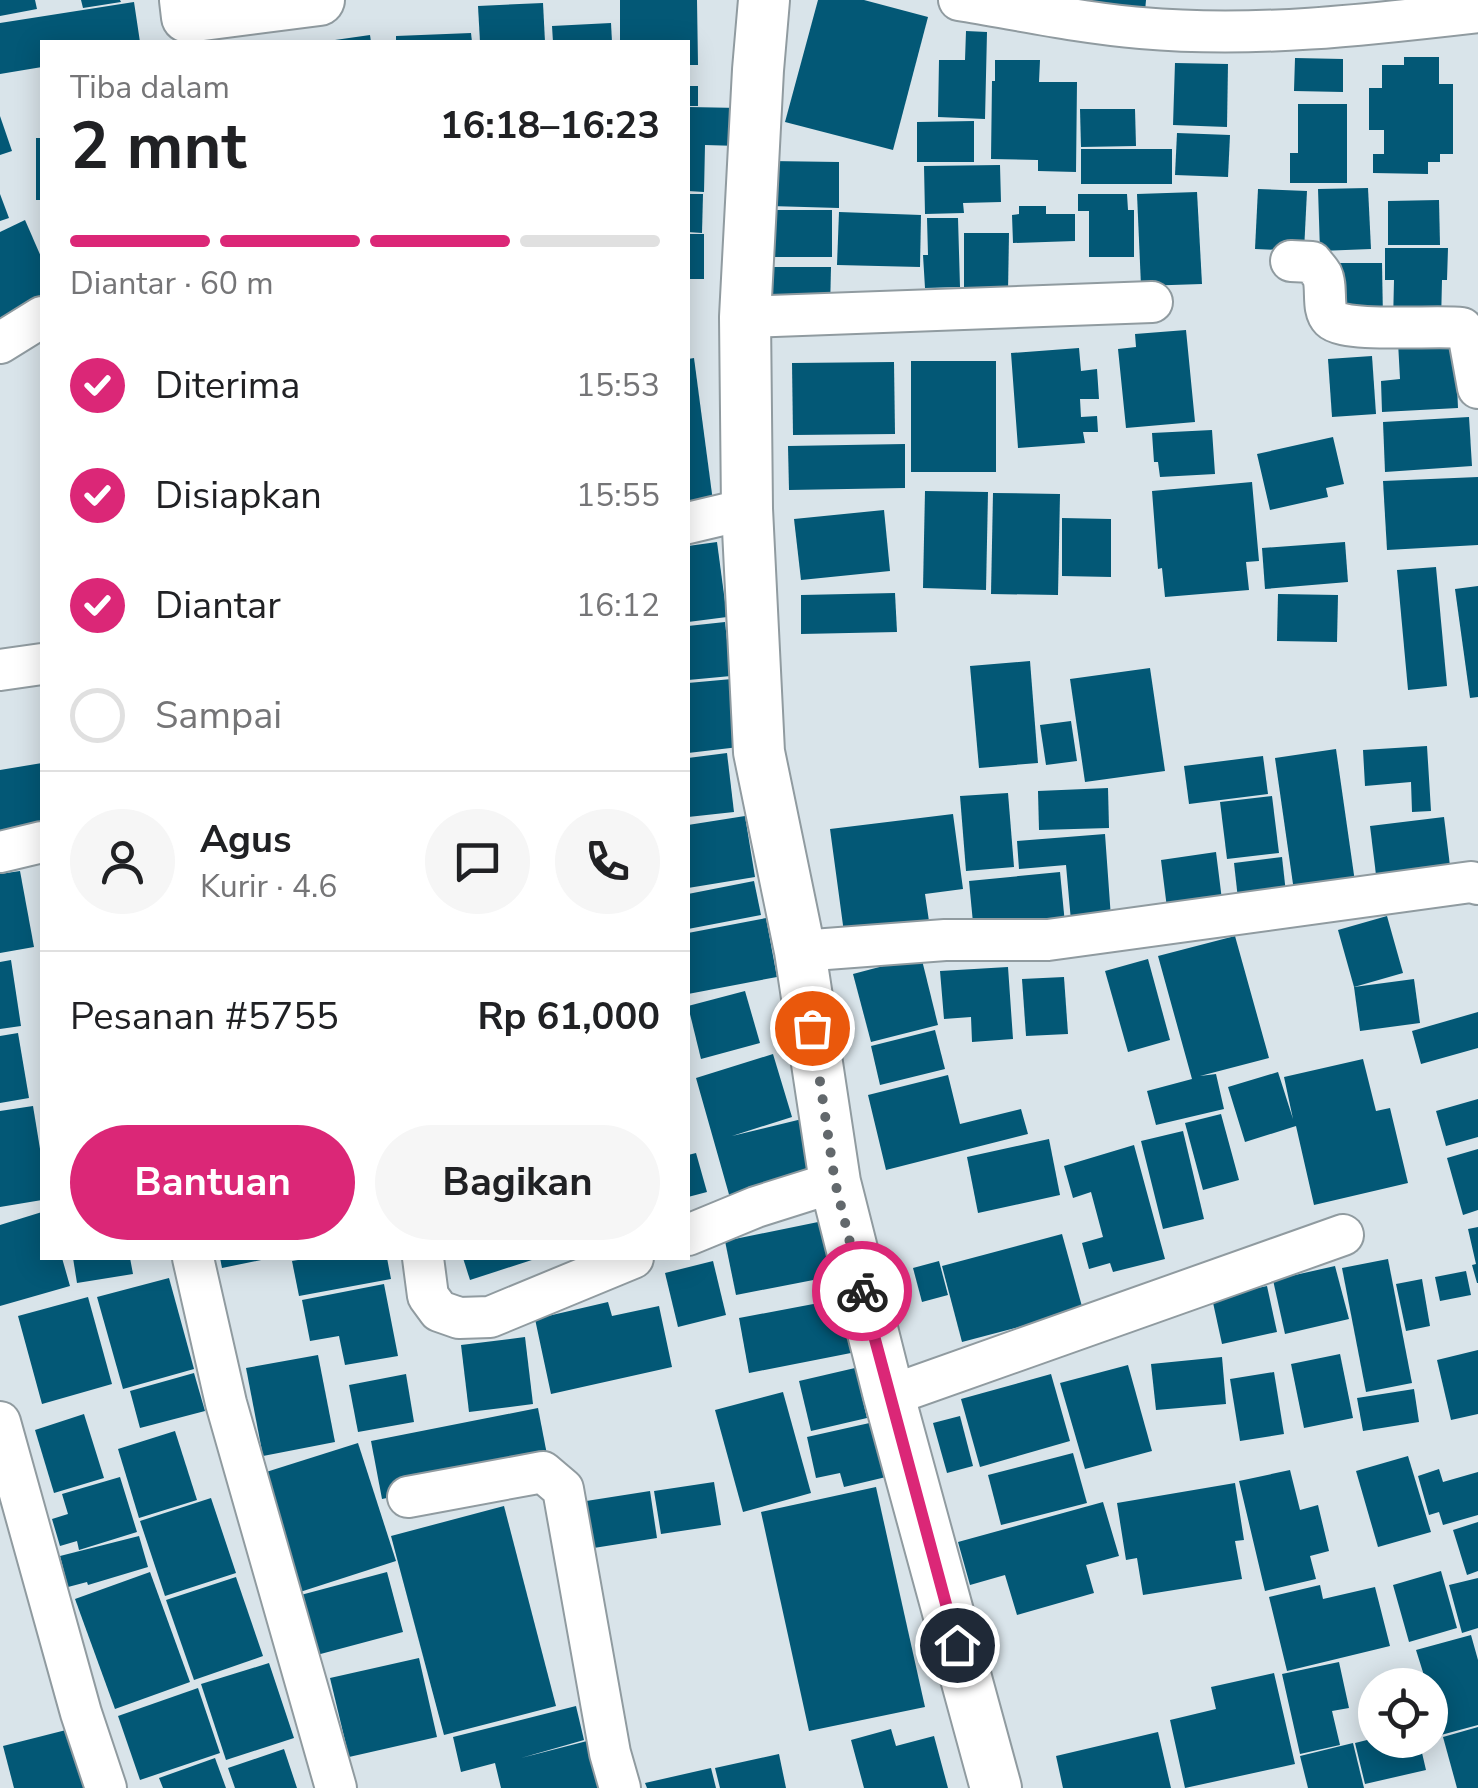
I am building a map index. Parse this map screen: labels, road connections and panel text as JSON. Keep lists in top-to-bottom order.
{
  "page": {
    "heading": ["2 mnt", "Tiba dalam", "16:18–16:23"],
    "panel": [
      "Agus",
      "Kurir · 4.6",
      "Pesanan #5755",
      "Rp 61,000"
    ],
    "bar": "Diantar · 60 m",
    "list": [
      ["Diterima", "15:53"],
      ["Disiapkan", "15:55"],
      ["Diantar", "16:12"],
      "Sampai"
    ],
    "buttons": ["Bantuan", "Bagikan"]
  }
}
